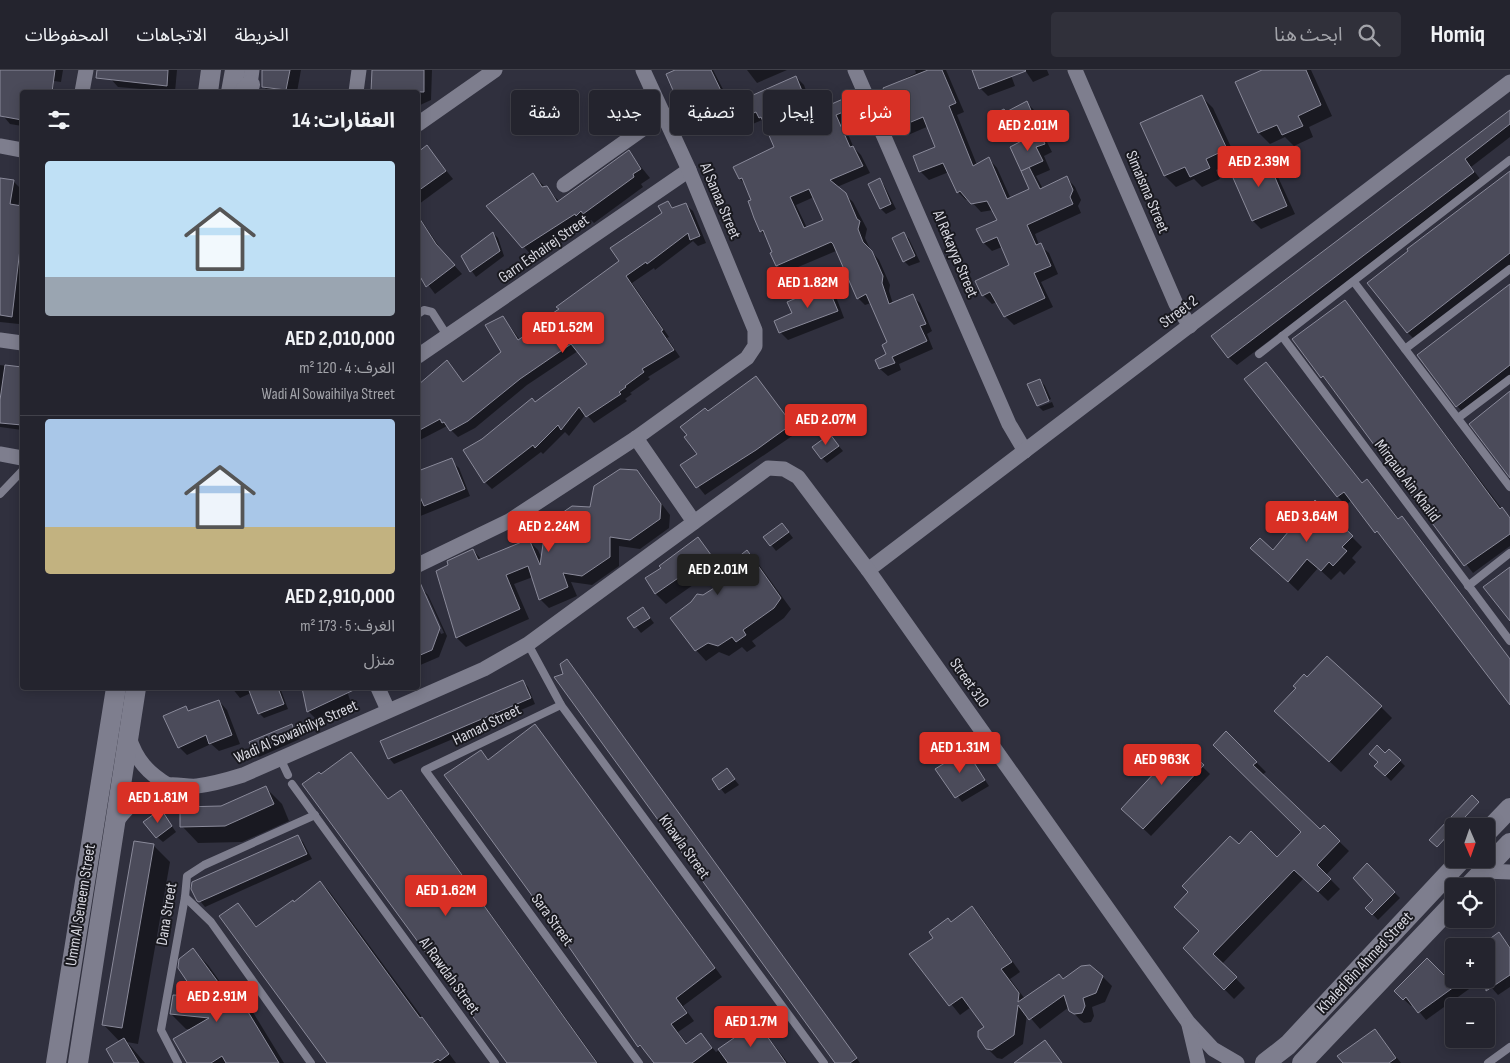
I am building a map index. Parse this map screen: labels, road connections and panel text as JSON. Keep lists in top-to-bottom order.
{
  "streets": {
    "main road": ["Umm Al Seneem Street", "Khaled Bin Ahmed Street"],
    "street": [
      "Simaisma Street",
      "Al Sanaa Street",
      "Garn Eshairej Street",
      "Al Rekayya Street",
      "Street 2",
      "Street 310",
      "Wadi Al Sowaihilya Street"
    ],
    "lane": [
      "Mirqaub Ain Khalid",
      "Hamad Street",
      "Khawla Street",
      "Dana Street",
      "Sara Street",
      "Al Rawdah Street"
    ]
  },
  "crossings": [
    ["Simaisma Street", "Street 2"],
    ["Al Sanaa Street", "Garn Eshairej Street"],
    ["Al Rekayya Street", "Street 2"],
    ["Street 2", "Street 310"],
    ["Street 310", "Wadi Al Sowaihilya Street"],
    ["Hamad Street", "Khawla Street"],
    ["Hamad Street", "Sara Street"],
    ["Wadi Al Sowaihilya Street", "Khawla Street"],
    ["Wadi Al Sowaihilya Street", "Umm Al Seneem Street"],
    ["Dana Street", "Al Rawdah Street"]
  ],
  "north": "bottom",
  "page": {
    "header": "Homiq",
    "search": "ابحث هنا",
    "nav": ["الخريطة", "الاتجاهات", "المحفوظات"],
    "chip": [
      "شراء",
      "إيجار",
      "تصفية",
      "جديد",
      "شقة"
    ],
    "heading": "العقارات: 14",
    "price": [
      "AED 2.01M",
      "AED 2.39M",
      "AED 1.82M",
      "AED 1.52M",
      "AED 2.07M",
      "AED 3.64M",
      "AED 2.24M",
      "AED 2.01M",
      "AED 1.31M",
      "AED 963K",
      "AED 1.81M",
      "AED 1.62M",
      "AED 2.91M",
      "AED 1.7M"
    ],
    "list": [
      {
        "name": "AED 2,010,000",
        "note": "الغرف: 4 · 120 m² · Wadi Al Sowaihilya Street"
      },
      {
        "name": "AED 2,910,000",
        "note": "الغرف: 5 · 173 m² · منزل"
      }
    ],
    "map_buttons": ["+", "−"]
  }
}
